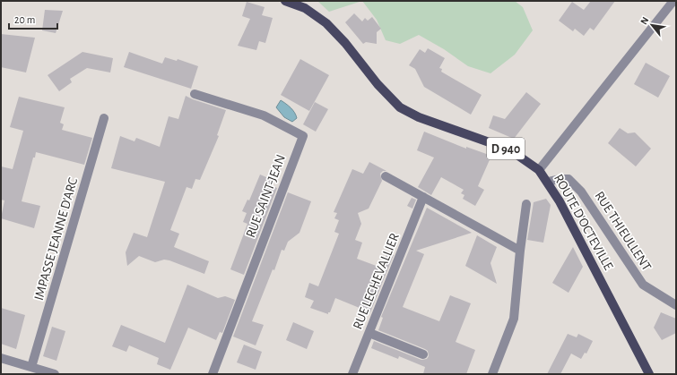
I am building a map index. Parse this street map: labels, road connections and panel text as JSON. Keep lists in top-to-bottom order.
{
  "streets": {
    "main road": ["D 940", "ROUTE D'OCTEVILLE"],
    "street": [
      "RUE SAINT-JEAN",
      "RUE THIEULLENT",
      "IMPASSE JEANNE D'ARC",
      "RUE LECHEVALLIER"
    ]
  },
  "crossings": [
    ["ROUTE D'OCTEVILLE", "RUE THIEULLENT"]
  ],
  "scale_bar": "20 m",
  "north": "top left"
}
